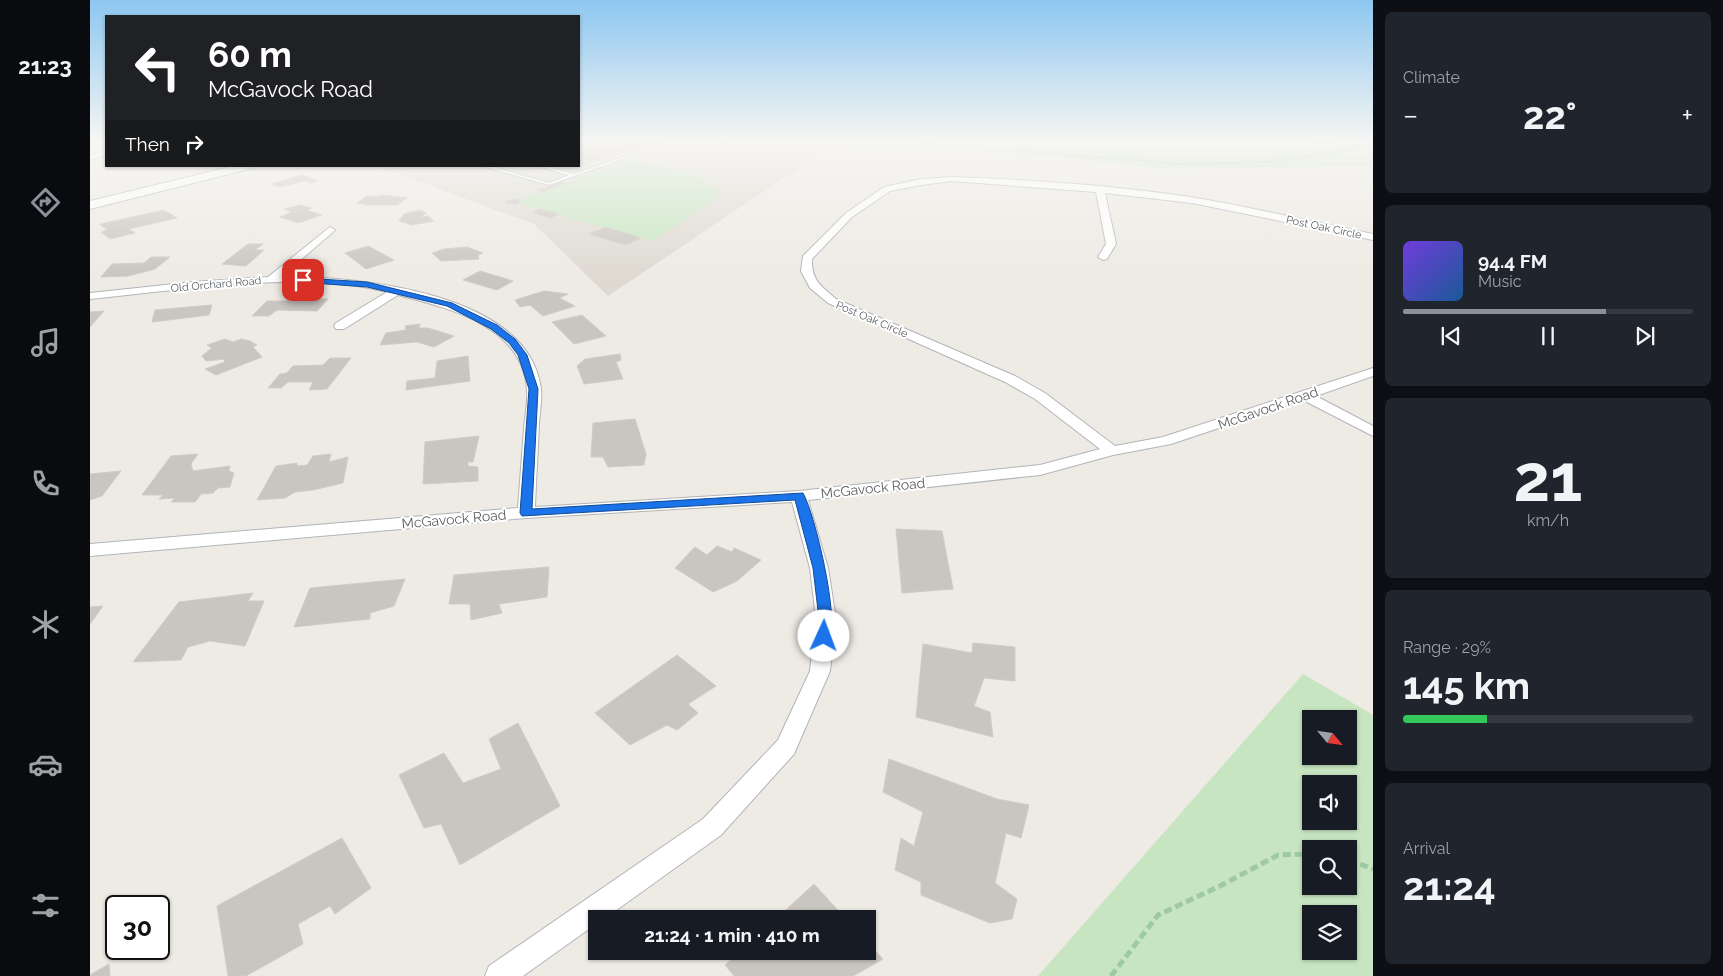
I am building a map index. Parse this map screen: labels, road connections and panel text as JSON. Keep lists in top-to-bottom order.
{
  "streets": {
    "street": ["Post Oak Circle", "Old Orchard Road", "McGavock Road"]
  },
  "crossings": [
    ["Post Oak Circle", "McGavock Road"],
    ["Old Orchard Road", "McGavock Road"]
  ],
  "north": "bottom right",
  "page": {
    "tabs": "21:23",
    "tile": [
      "Climate",
      ["21", "km/h"],
      ["Range · 29%", "145 km"],
      ["Arrival", "21:24"]
    ],
    "turn": ["60 m", "McGavock Road"],
    "heat": ["−", "22°", "+"],
    "then": "Then",
    "song": ["94.4 FM", "Music"],
    "limit": "30",
    "trip": "21:24 · 1 min · 410 m"
  }
}
